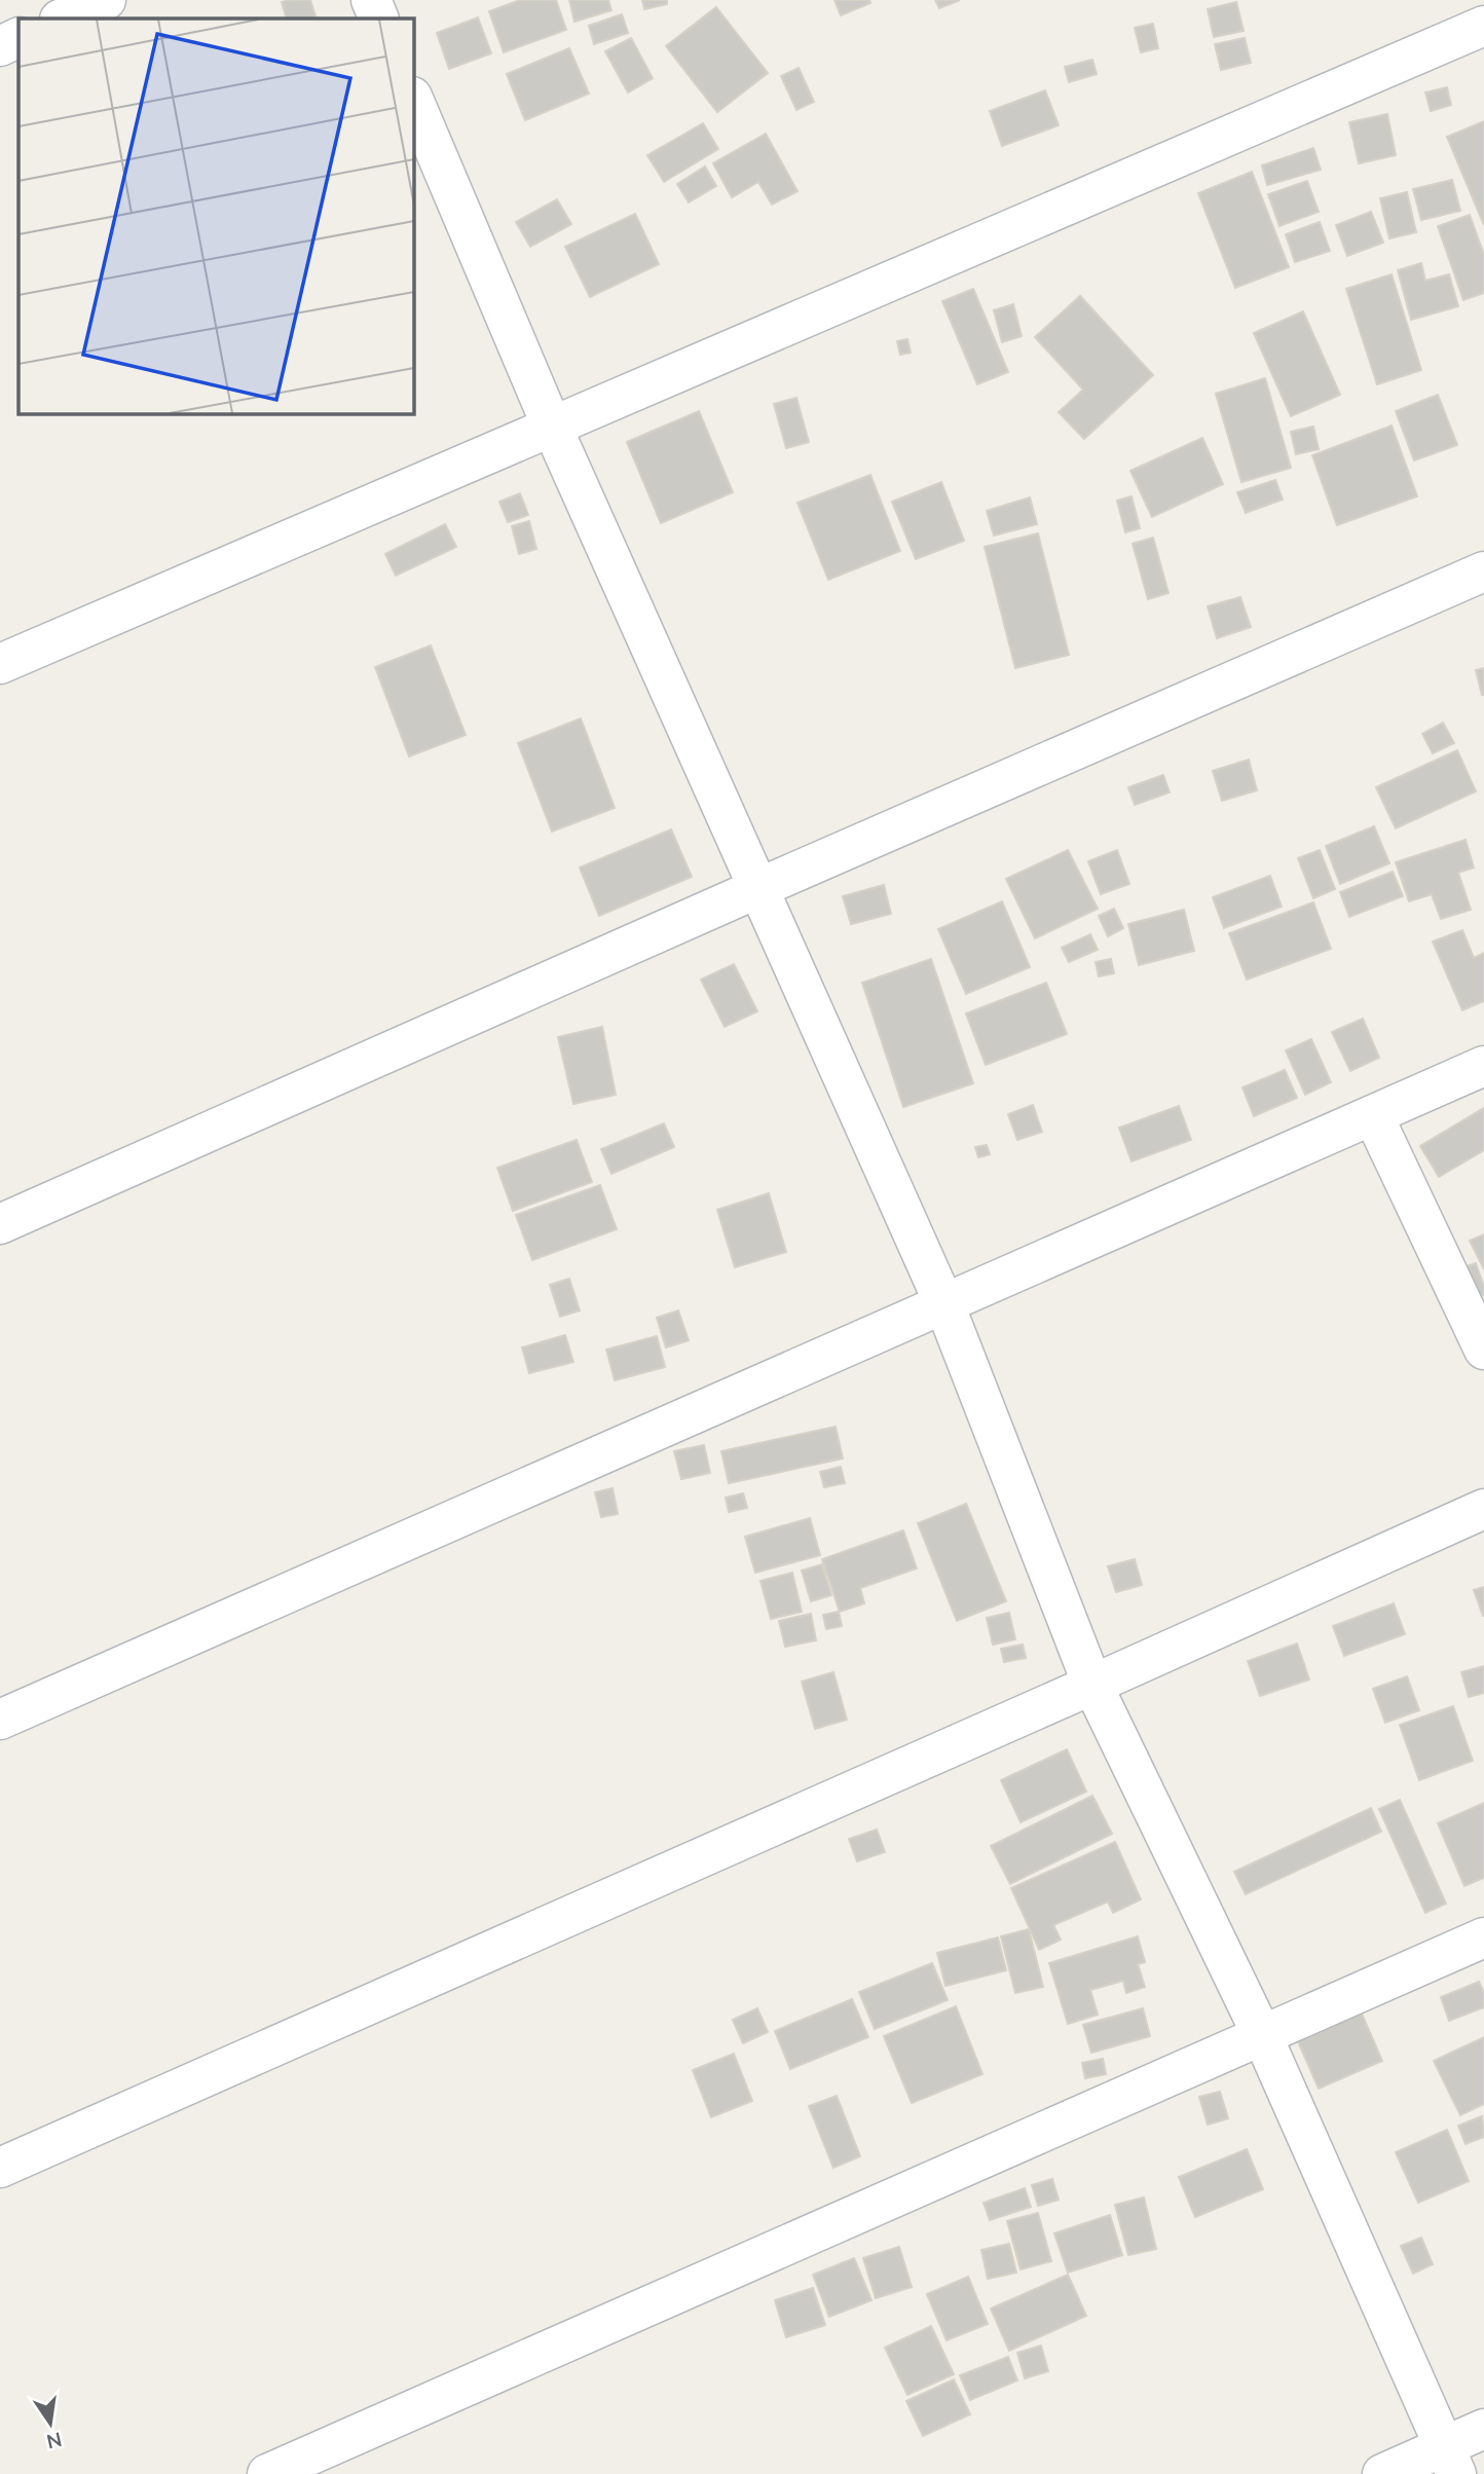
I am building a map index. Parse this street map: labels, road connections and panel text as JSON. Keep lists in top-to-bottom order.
{
  "north": "bottom"
}
